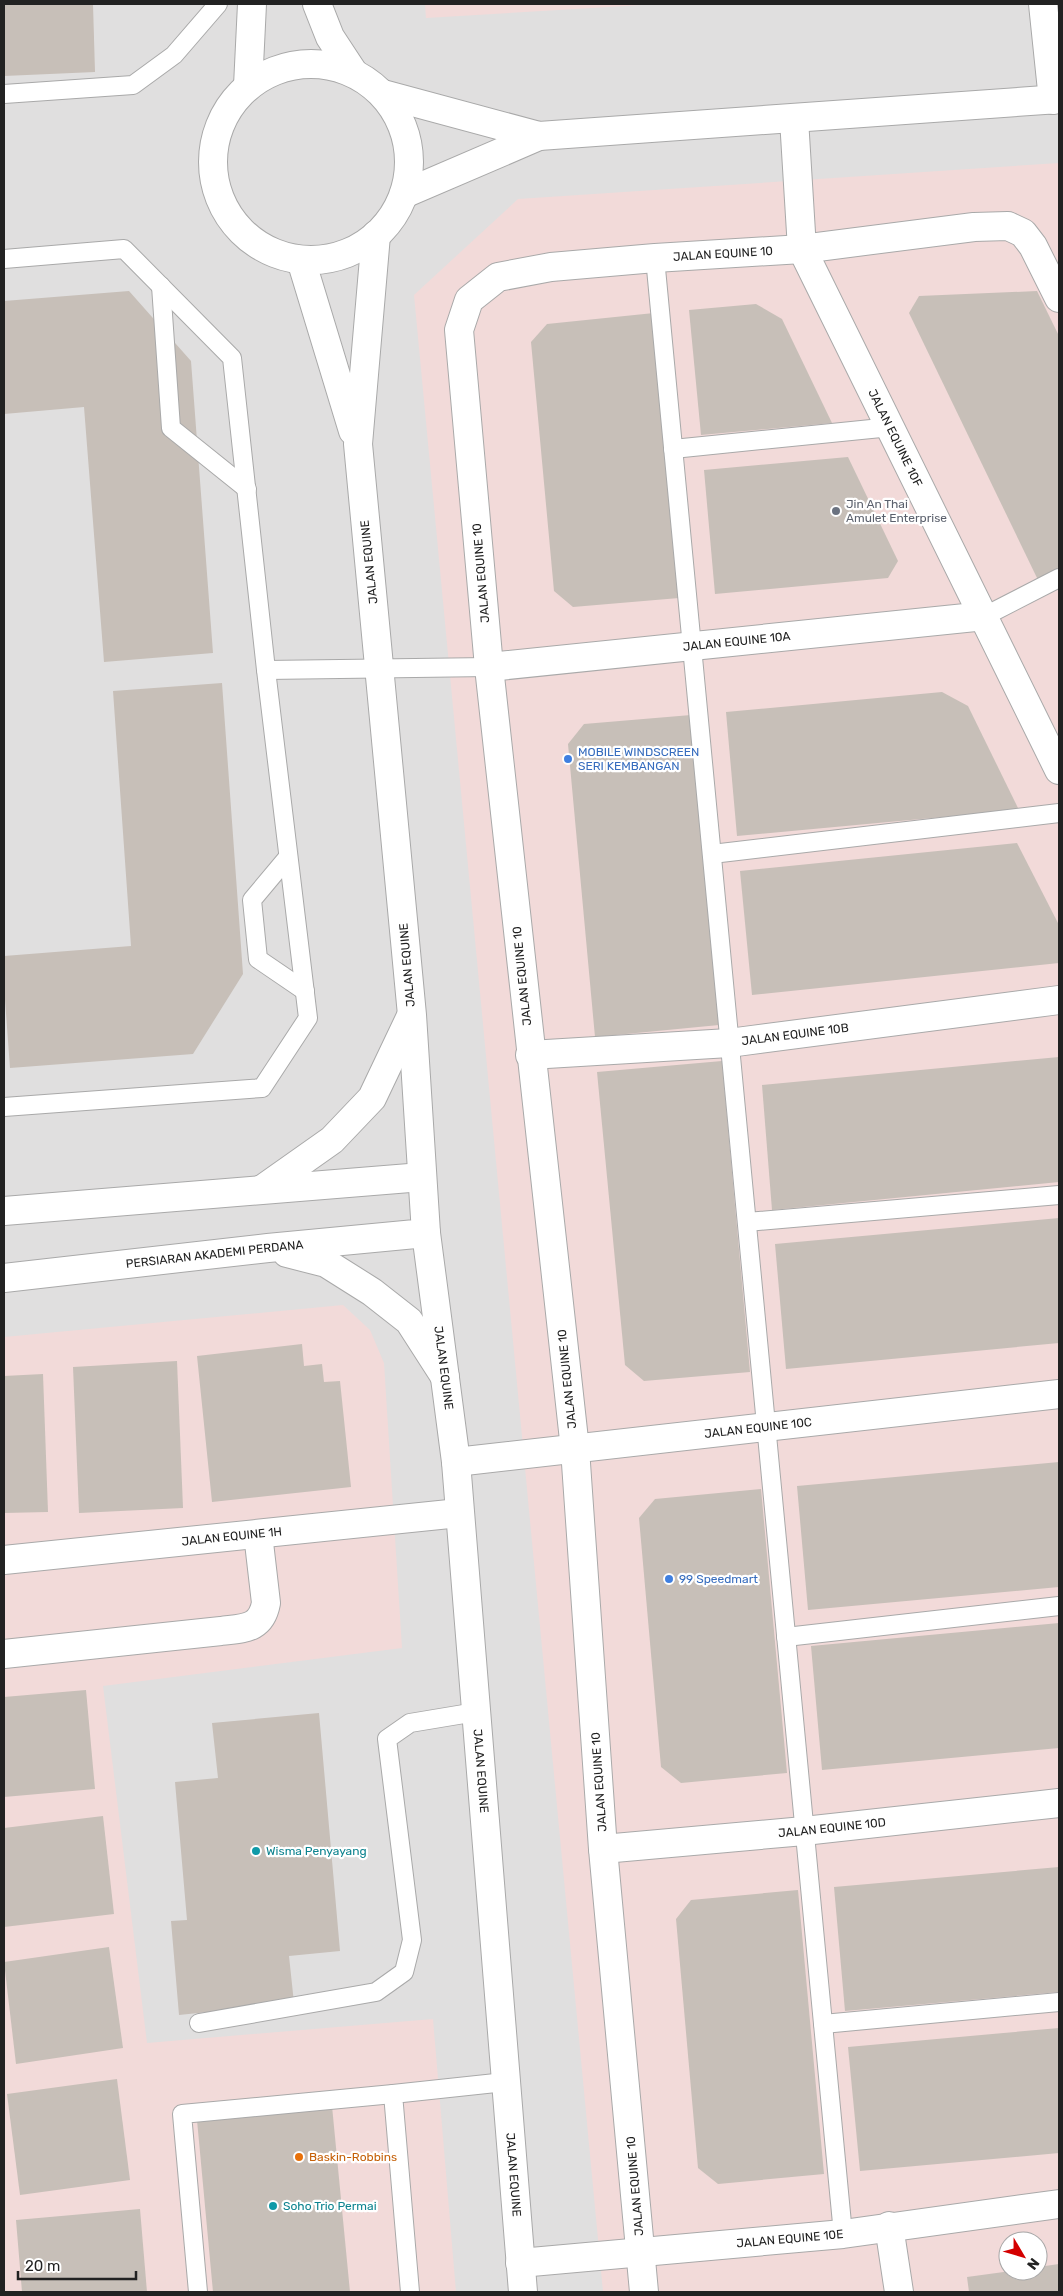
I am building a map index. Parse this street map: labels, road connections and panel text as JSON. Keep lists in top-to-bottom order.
{
  "streets": {
    "street": [
      "JALAN EQUINE 10",
      "JALAN EQUINE 10F",
      "JALAN EQUINE",
      "JALAN EQUINE 10A",
      "JALAN EQUINE 10B",
      "PERSIARAN AKADEMI PERDANA",
      "JALAN EQUINE 10C",
      "JALAN EQUINE 1H",
      "JALAN EQUINE 10D",
      "JALAN EQUINE 10E"
    ]
  },
  "crossings": [
    ["JALAN EQUINE 10", "JALAN EQUINE 10F"],
    ["JALAN EQUINE 10", "JALAN EQUINE 10A"],
    ["JALAN EQUINE 10", "JALAN EQUINE 10B"],
    ["JALAN EQUINE 10", "JALAN EQUINE 10C"],
    ["JALAN EQUINE 10", "JALAN EQUINE 10D"],
    ["JALAN EQUINE 10", "JALAN EQUINE 10E"],
    ["JALAN EQUINE 10F", "JALAN EQUINE 10A"],
    ["JALAN EQUINE", "PERSIARAN AKADEMI PERDANA"],
    ["JALAN EQUINE", "JALAN EQUINE 10C"],
    ["JALAN EQUINE", "JALAN EQUINE 1H"],
    ["JALAN EQUINE", "JALAN EQUINE 10E"]
  ],
  "places": [
    "Jin An Thai Amulet Enterprise",
    "MOBILE WINDSCREEN SERI KEMBANGAN",
    "99 Speedmart",
    "Wisma Penyayang",
    "Baskin-Robbins",
    "Soho Trio Permai"
  ],
  "scale_bar": "20 m",
  "north": "bottom right"
}
